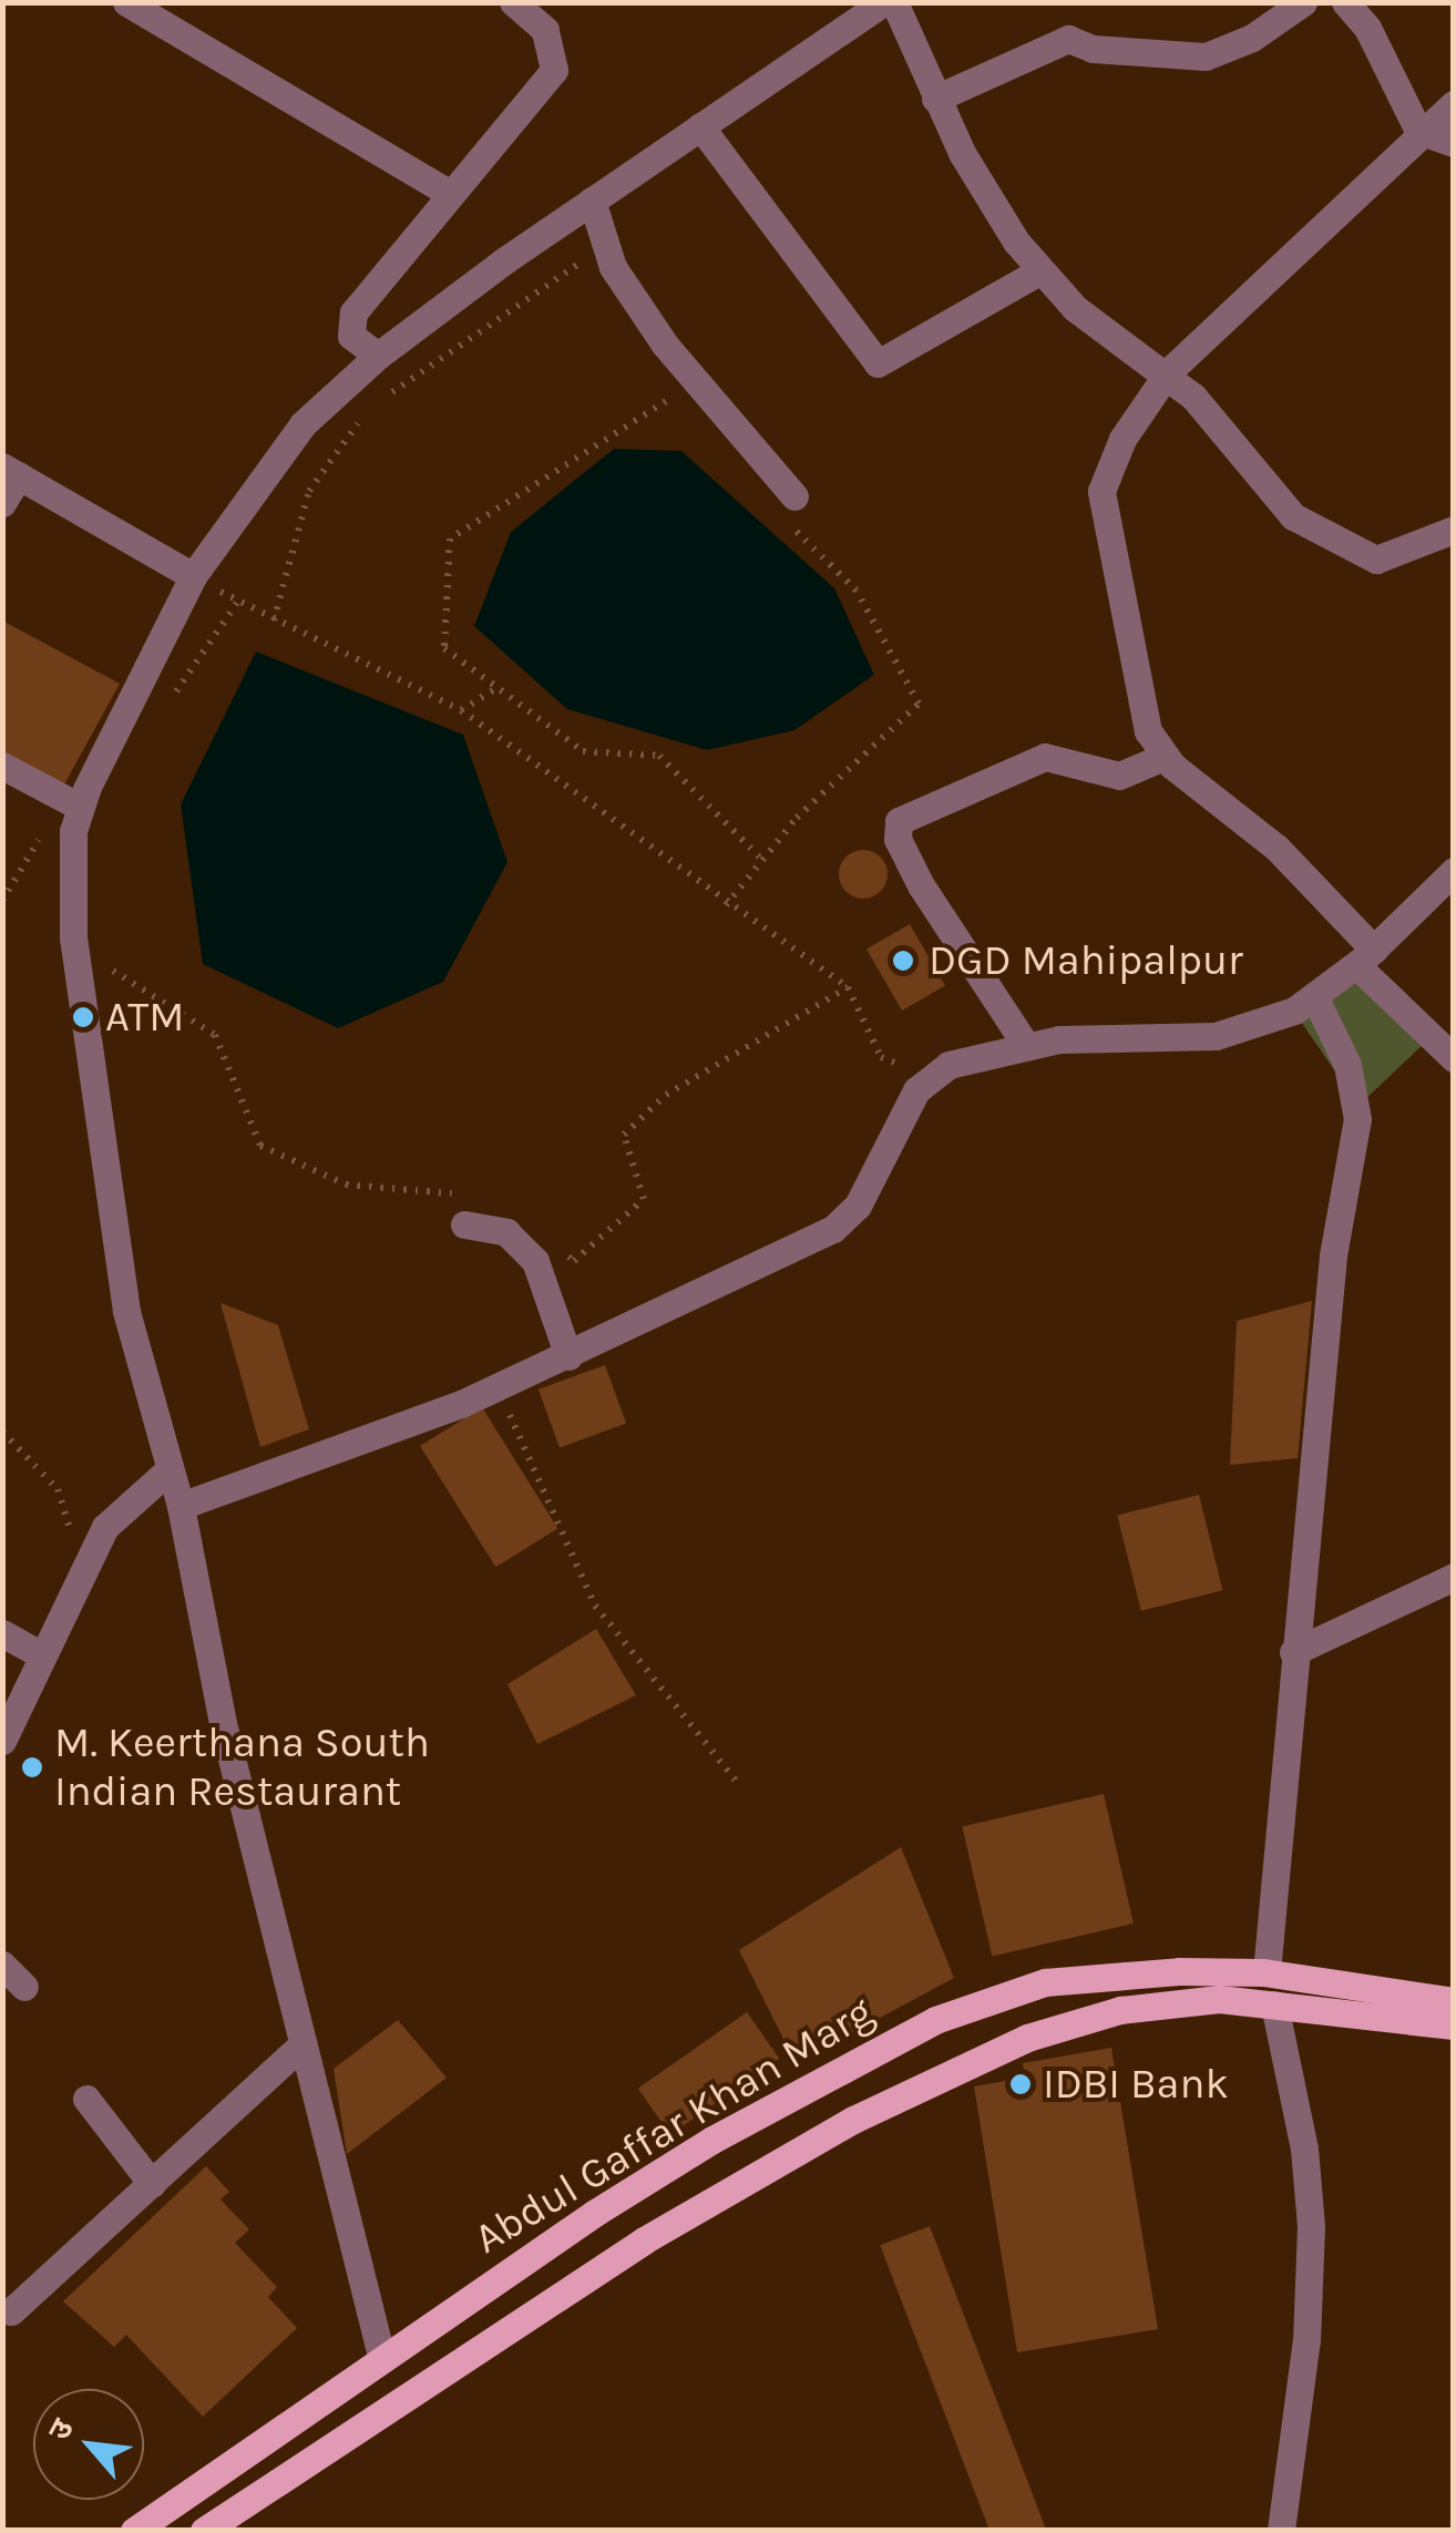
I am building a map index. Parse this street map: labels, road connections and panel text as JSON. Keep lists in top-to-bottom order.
{
  "streets": {
    "main road": ["Abdul Gaffar Khan Marg"]
  },
  "places": [
    "DGD Mahipalpur",
    "ATM",
    "M. Keerthana South Indian Restaurant",
    "IDBI Bank"
  ],
  "north": "top left"
}
